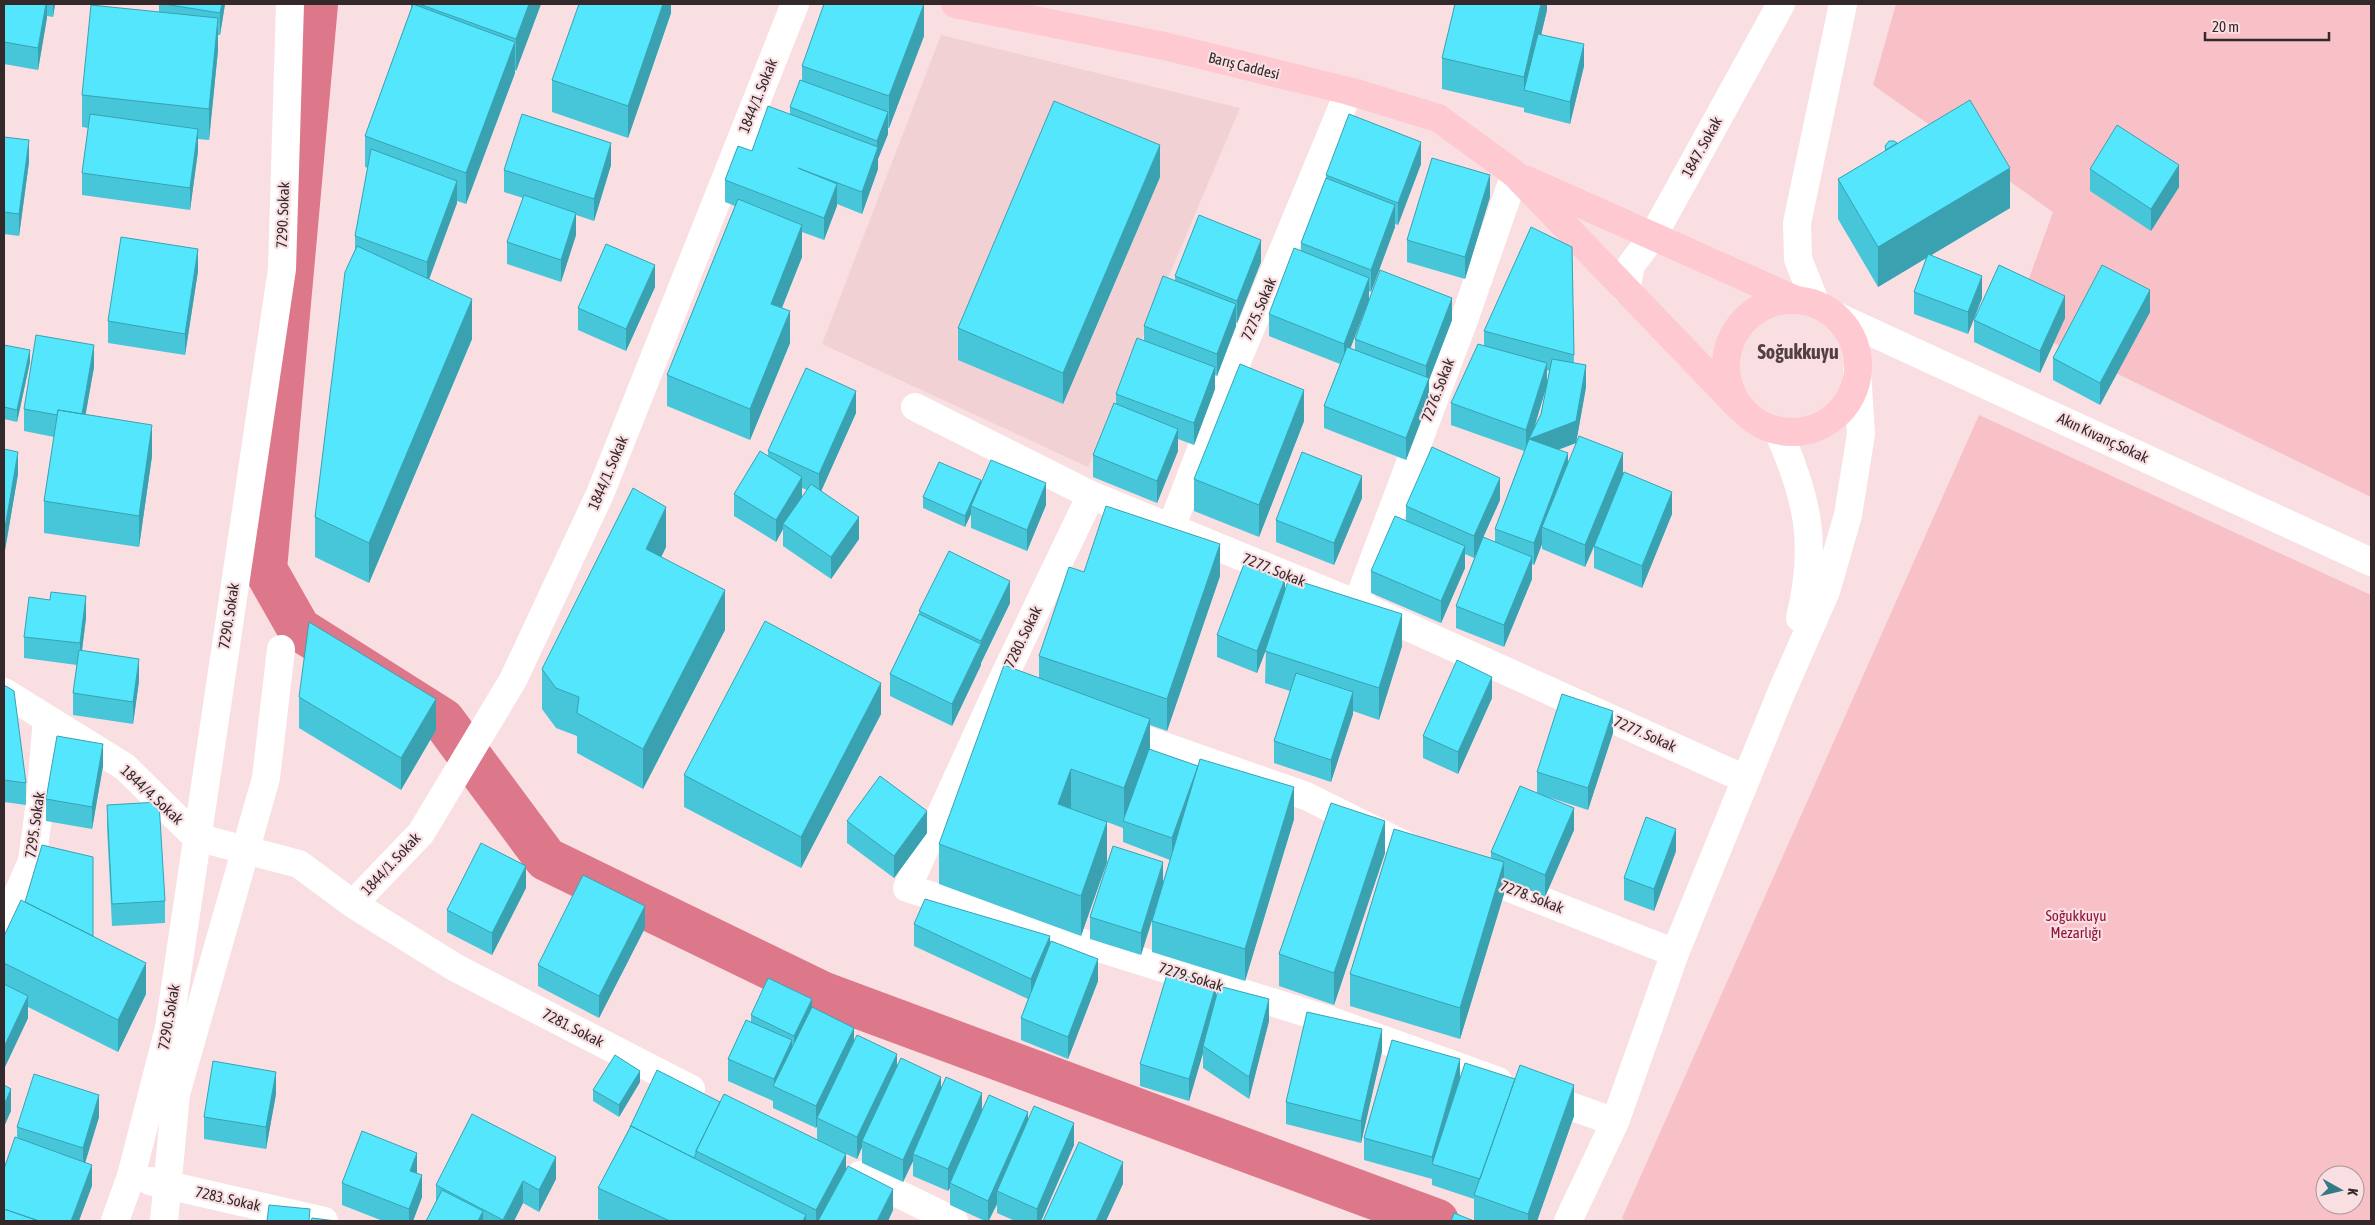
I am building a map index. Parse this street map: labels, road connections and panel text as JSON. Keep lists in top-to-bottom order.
{
  "streets": {
    "main road": ["Barış Caddesi"],
    "street": [
      "1844/1. Sokak",
      "1847. Sokak",
      "7290. Sokak",
      "7275. Sokak",
      "7276. Sokak",
      "Akın Kıvanç Sokak",
      "7277. Sokak",
      "7280. Sokak",
      "1844/4. Sokak",
      "7295. Sokak",
      "7278. Sokak",
      "7279. Sokak",
      "7281. Sokak",
      "7283. Sokak"
    ]
  },
  "crossings": [
    ["Barış Caddesi", "7275. Sokak"],
    ["Barış Caddesi", "7276. Sokak"],
    ["1844/1. Sokak", "7281. Sokak"],
    ["7290. Sokak", "1844/4. Sokak"],
    ["7290. Sokak", "7281. Sokak"],
    ["7290. Sokak", "7283. Sokak"],
    ["7275. Sokak", "7277. Sokak"],
    ["7276. Sokak", "7277. Sokak"],
    ["7277. Sokak", "7280. Sokak"],
    ["7280. Sokak", "7279. Sokak"],
    ["1844/4. Sokak", "7295. Sokak"],
    ["1844/4. Sokak", "7281. Sokak"]
  ],
  "districts": ["Soğukkuyu"],
  "parks": ["Soğukkuyu Mezarlığı"],
  "scale_bar": "20 m",
  "north": "right"
}
